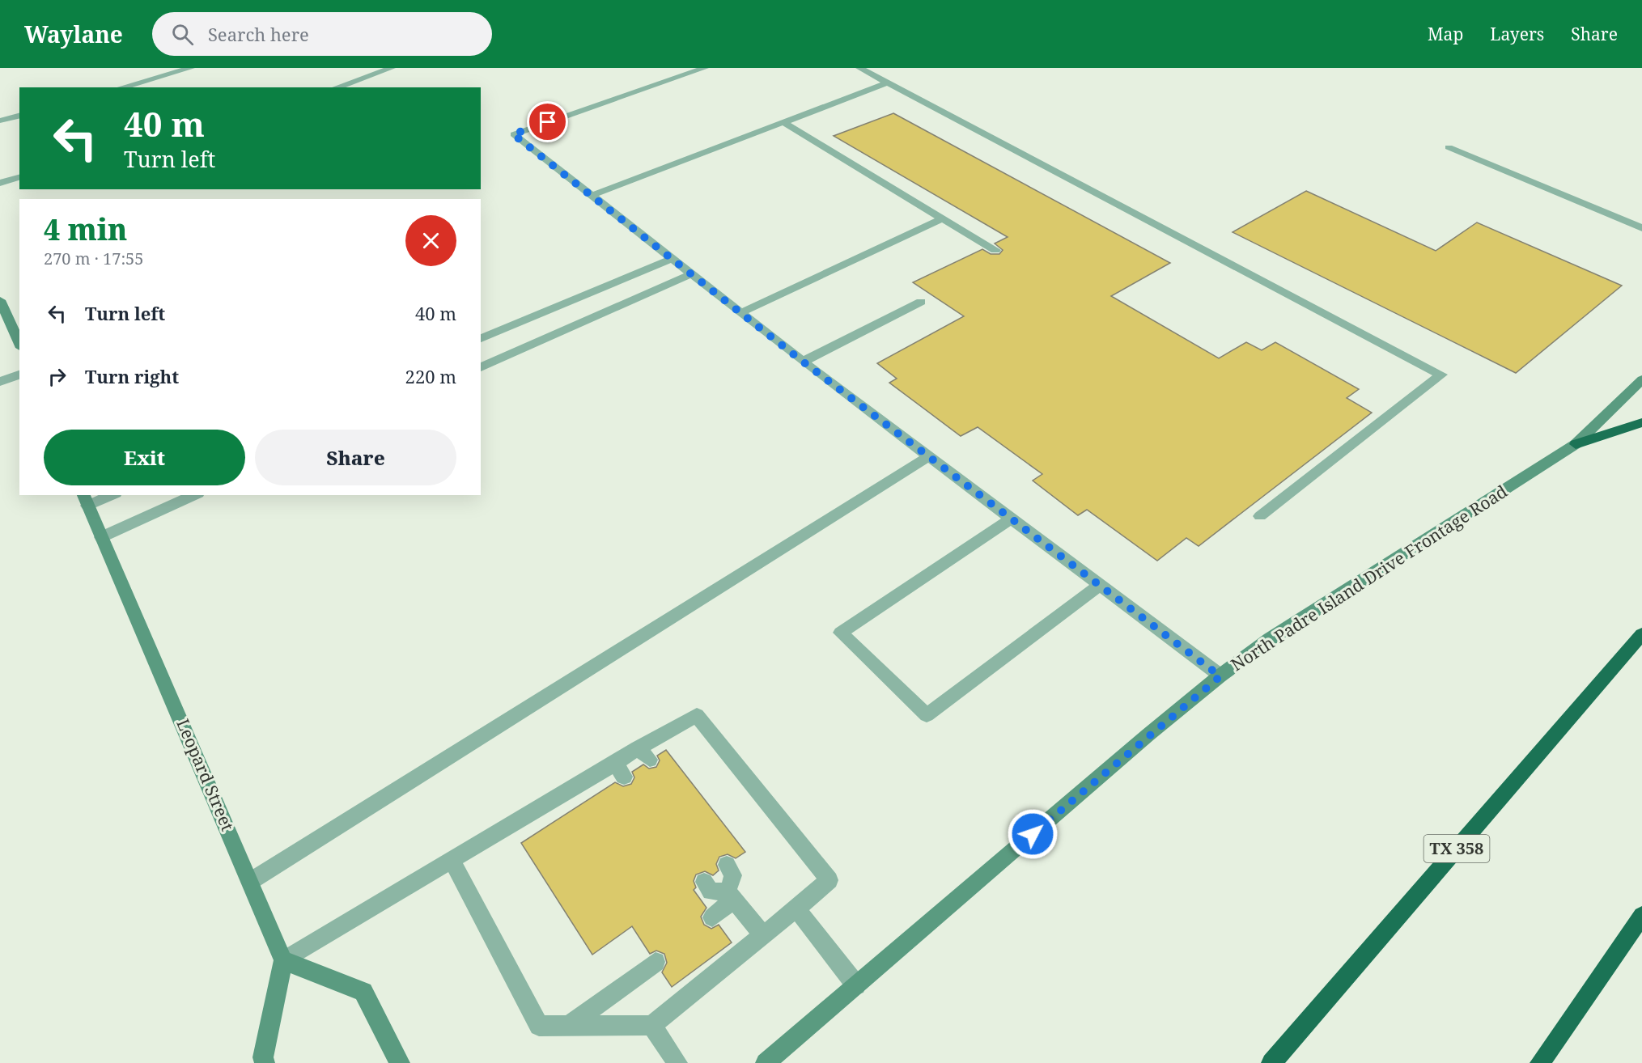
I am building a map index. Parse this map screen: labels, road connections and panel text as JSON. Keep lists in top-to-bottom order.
{
  "streets": {
    "highway": ["TX 358"],
    "main road": ["North Padre Island Drive Frontage Road", "Leopard Street"]
  },
  "page": {
    "header": "Waylane",
    "search": "Search here",
    "nav": ["Map", "Layers", "Share"],
    "turn": ["40 m", "Turn left"],
    "heading": ["4 min", "270 m · 17:55"],
    "list": [
      {
        "name": "Turn left",
        "value": "40 m"
      },
      {
        "name": "Turn right",
        "value": "220 m"
      }
    ],
    "buttons": ["Exit", "Share"]
  }
}
